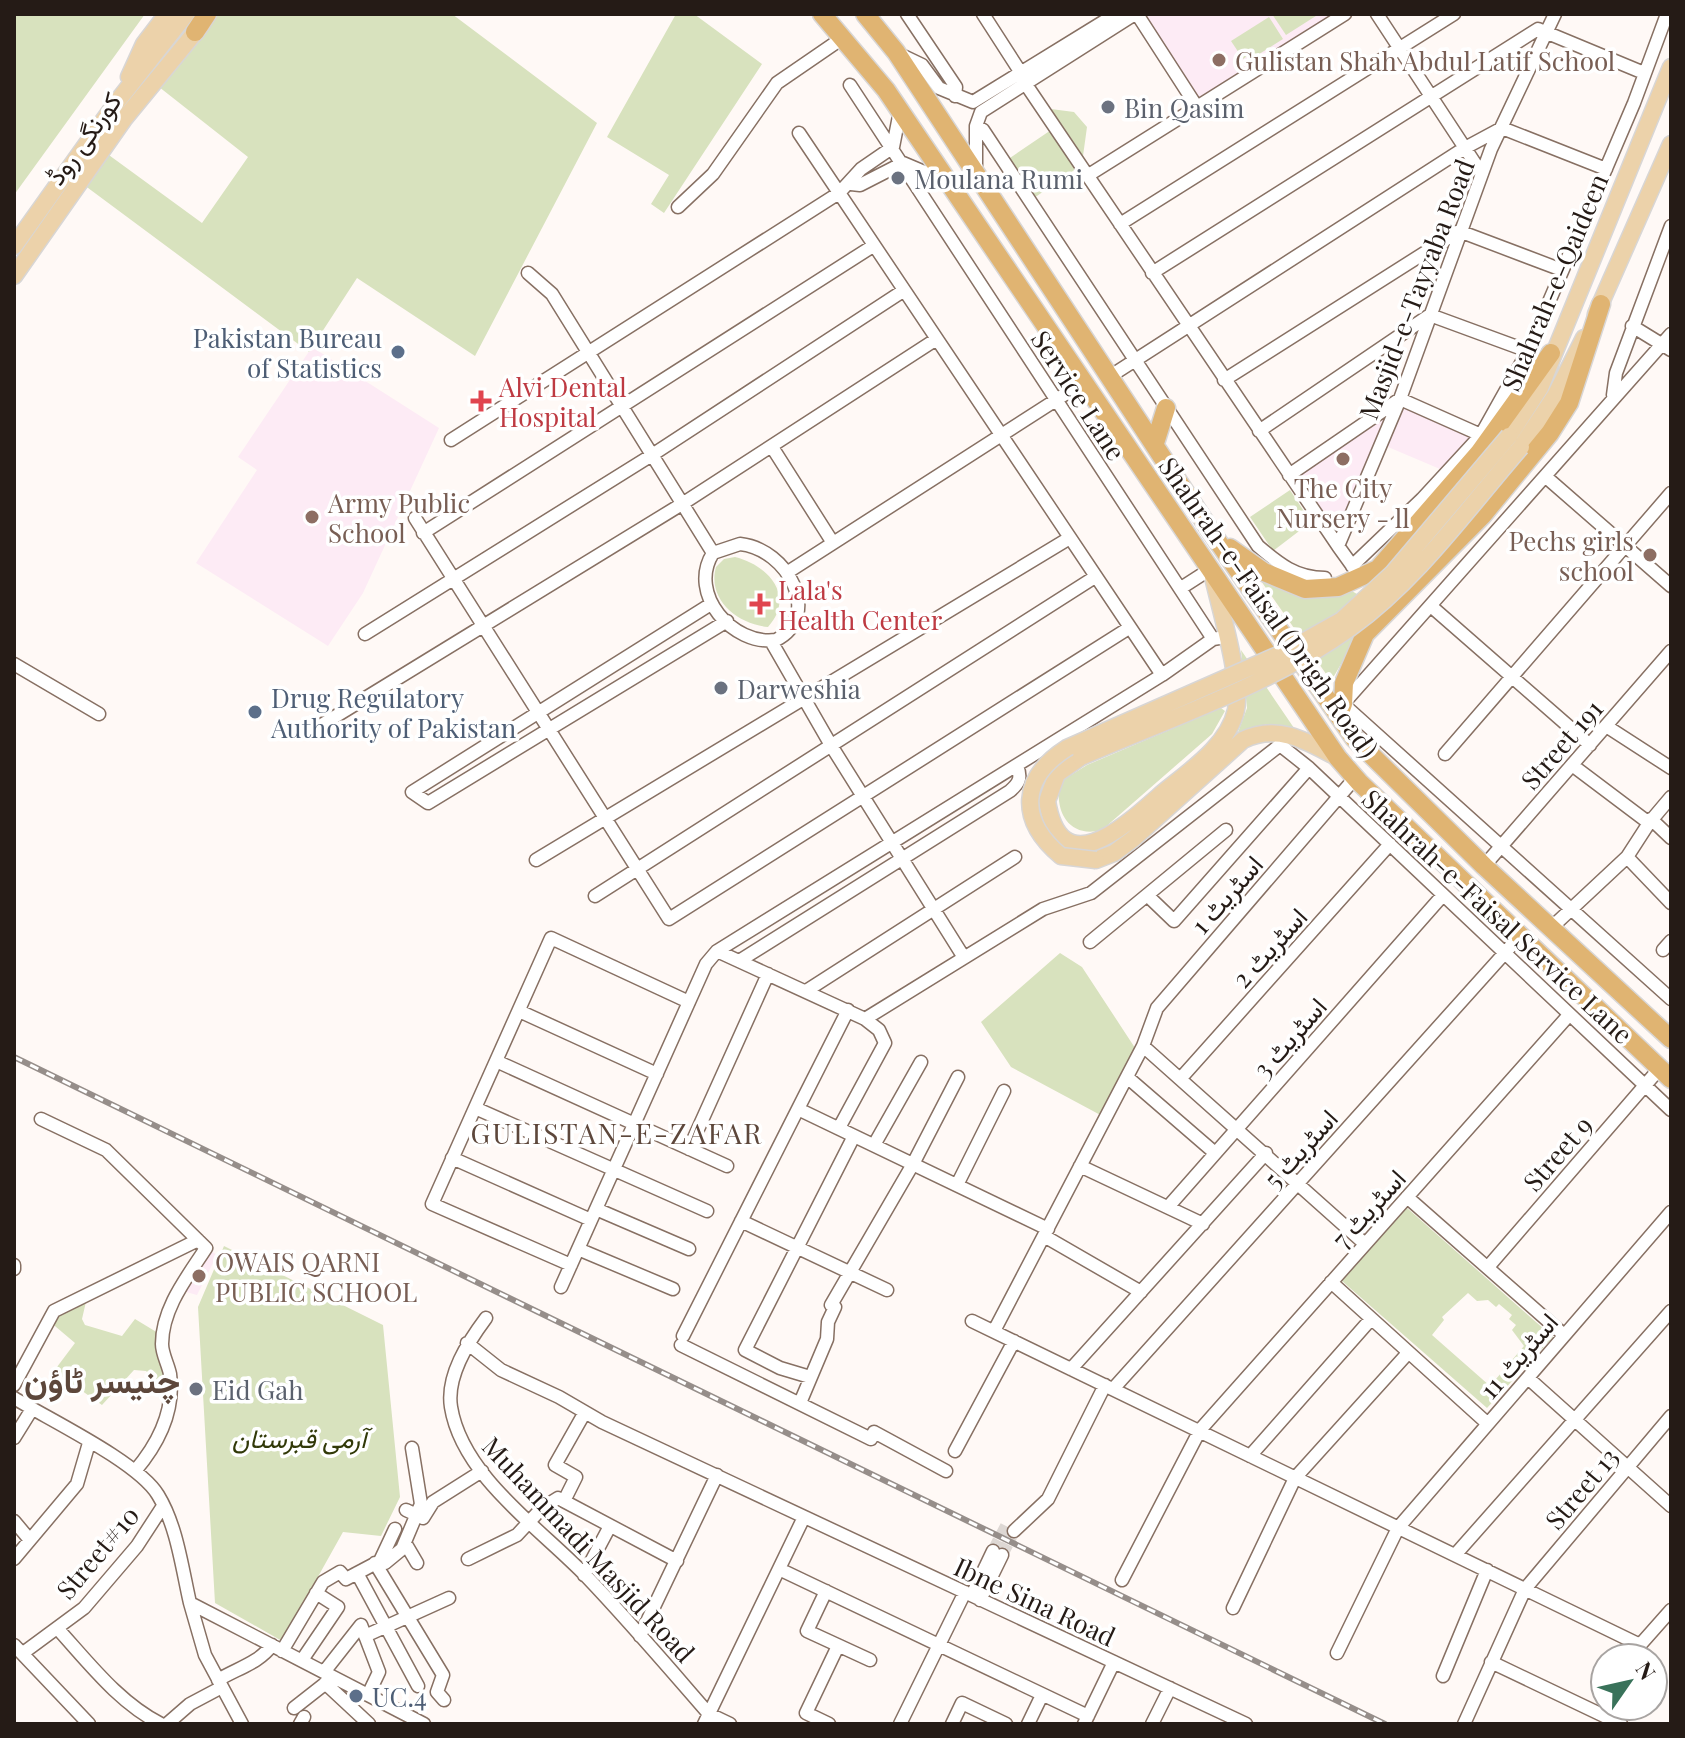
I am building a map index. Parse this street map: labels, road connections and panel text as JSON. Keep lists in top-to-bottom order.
{
  "streets": {
    "highway": ["Shahrah-e-Faisal (Drigh Road)"],
    "main road": ["کورنگی روڈ", "Shahrah-e-Qaideen"],
    "street": [
      "Masjid-e-Tayyaba Road",
      "Service Lane",
      "Street 191",
      "اسٹریٹ 1",
      "Shahrah-e-Faisal Service Lane",
      "اسٹریٹ 2",
      "اسٹریٹ 3",
      "اسٹریٹ 5",
      "Street 9",
      "اسٹریٹ 7",
      "اسٹریٹ 11",
      "Street 13",
      "Muhammadi Masjid Road",
      "Street#10",
      "Ibne Sina Road"
    ]
  },
  "crossings": [
    ["Shahrah-e-Qaideen", "Service Lane"],
    ["Shahrah-e-Qaideen", "Shahrah-e-Faisal (Drigh Road)"],
    ["Shahrah-e-Faisal (Drigh Road)", "Street 191"],
    ["Shahrah-e-Faisal (Drigh Road)", "اسٹریٹ 1"],
    ["Shahrah-e-Faisal (Drigh Road)", "Shahrah-e-Faisal Service Lane"],
    ["Shahrah-e-Faisal (Drigh Road)", "اسٹریٹ 5"],
    ["Shahrah-e-Faisal (Drigh Road)", "Street 9"],
    ["Street 191", "Shahrah-e-Faisal Service Lane"],
    ["اسٹریٹ 1", "Shahrah-e-Faisal Service Lane"],
    ["Shahrah-e-Faisal Service Lane", "اسٹریٹ 2"],
    ["Shahrah-e-Faisal Service Lane", "اسٹریٹ 3"],
    ["Shahrah-e-Faisal Service Lane", "اسٹریٹ 5"],
    ["Shahrah-e-Faisal Service Lane", "Street 9"],
    ["Shahrah-e-Faisal Service Lane", "اسٹریٹ 7"],
    ["Muhammadi Masjid Road", "Ibne Sina Road"]
  ],
  "districts": ["GULISTAN-E-ZAFAR", "چنیسر ٹاؤن"],
  "parks": ["آرمی قبرستان"],
  "places": {
    "other": [
      "Gulistan Shah Abdul Latif School",
      "Bin Qasim",
      "Moulana Rumi",
      "Pakistan Bureau of Statistics",
      "The City Nursery - ll",
      "Army Public School",
      "Pechs girls school",
      "Darweshia",
      "Drug Regulatory Authority of Pakistan",
      "OWAIS QARNI PUBLIC SCHOOL",
      "Eid Gah",
      "UC.4"
    ],
    "health": ["Alvi Dental Hospital", "Lala's Health Center"]
  },
  "north": "top right"
}
